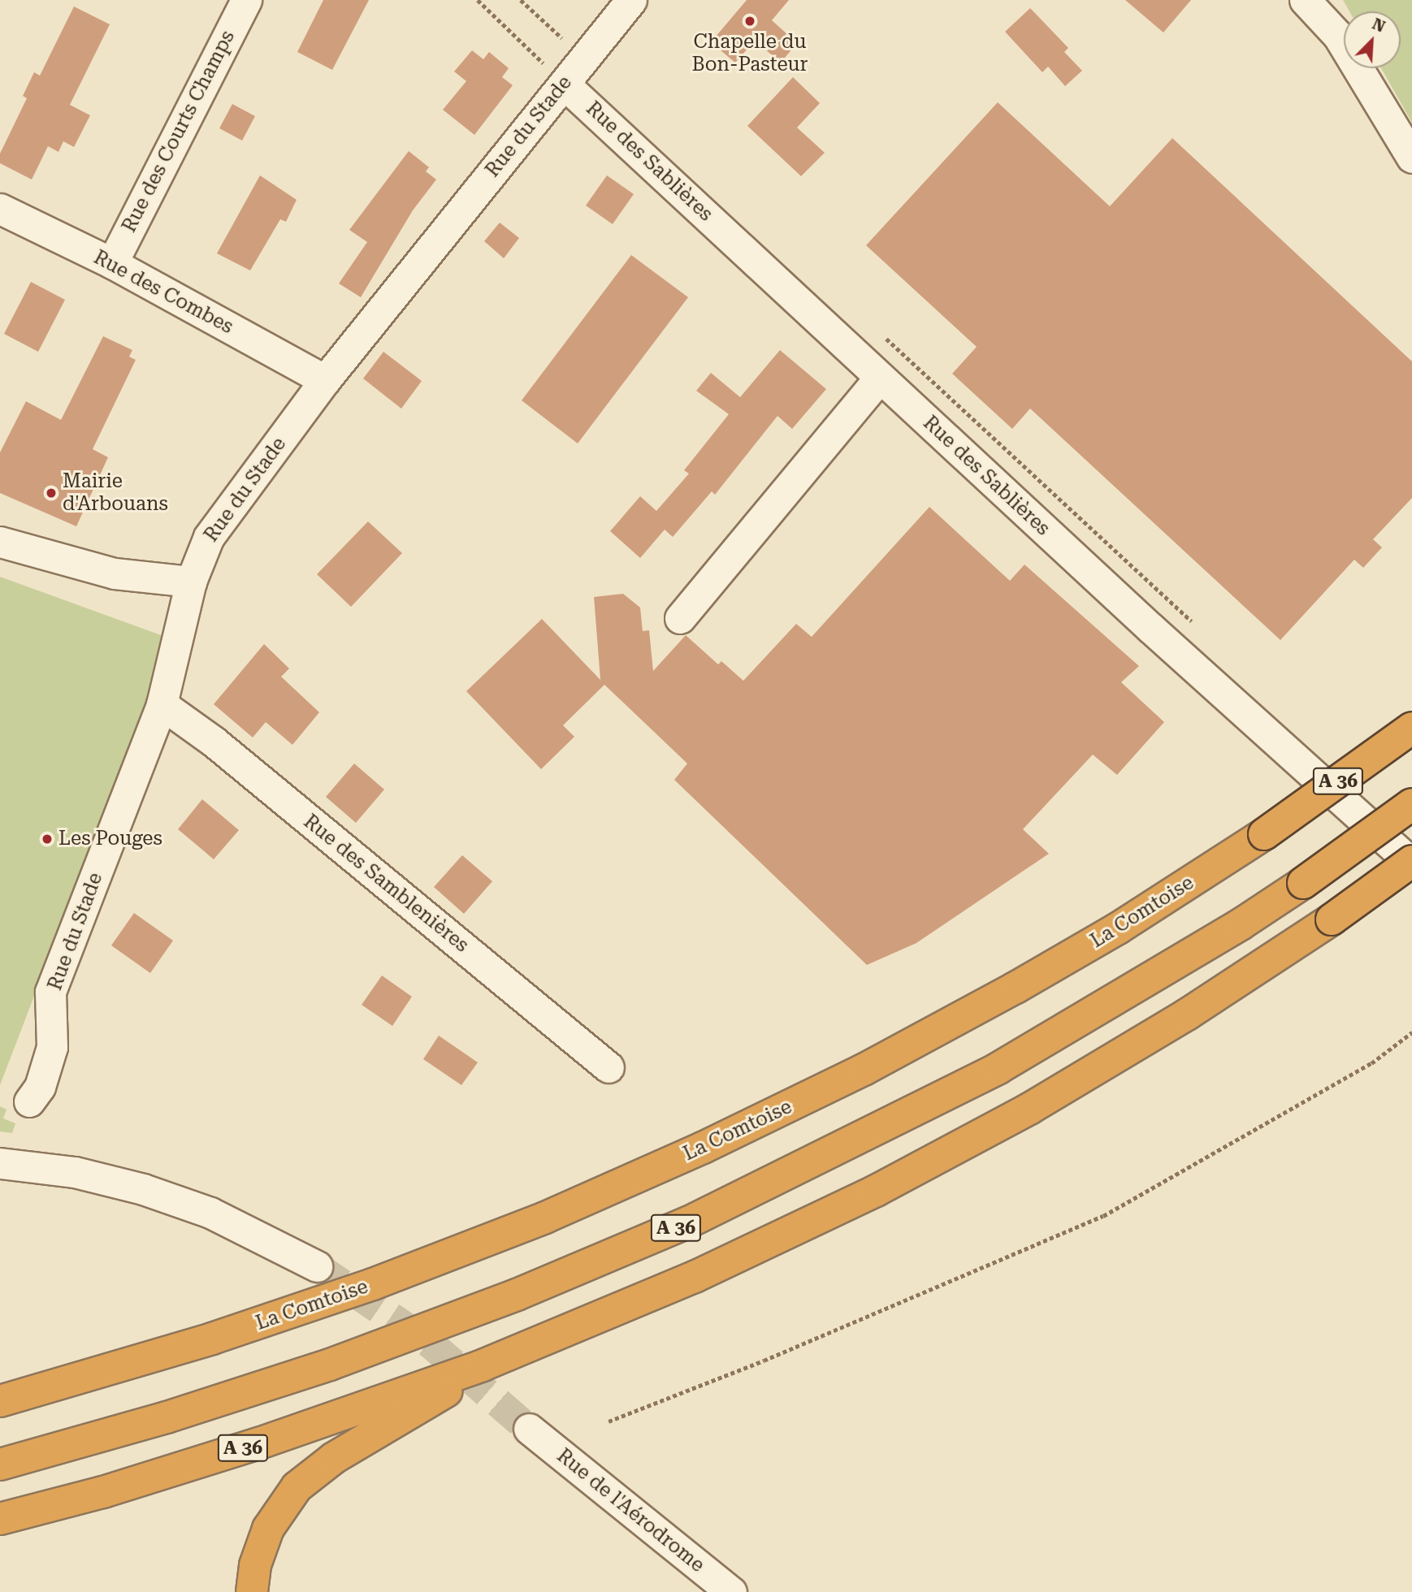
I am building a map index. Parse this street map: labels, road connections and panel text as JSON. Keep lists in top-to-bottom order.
{
  "streets": {
    "highway": ["A 36", "La Comtoise"],
    "street": [
      "Rue du Stade",
      "Rue des Courts Champs",
      "Rue des Sablières",
      "Rue des Combes",
      "Rue des Samblenières",
      "Rue de l'Aérodrome"
    ]
  },
  "crossings": [
    ["Rue du Stade", "Rue des Sablières"],
    ["Rue du Stade", "Rue des Combes"],
    ["Rue du Stade", "Rue des Samblenières"],
    ["Rue des Courts Champs", "Rue des Combes"],
    ["Rue des Sablières", "A 36"]
  ],
  "places": ["Chapelle du Bon-Pasteur", "Mairie d'Arbouans", "Les Pouges"],
  "north": "top right"
}
